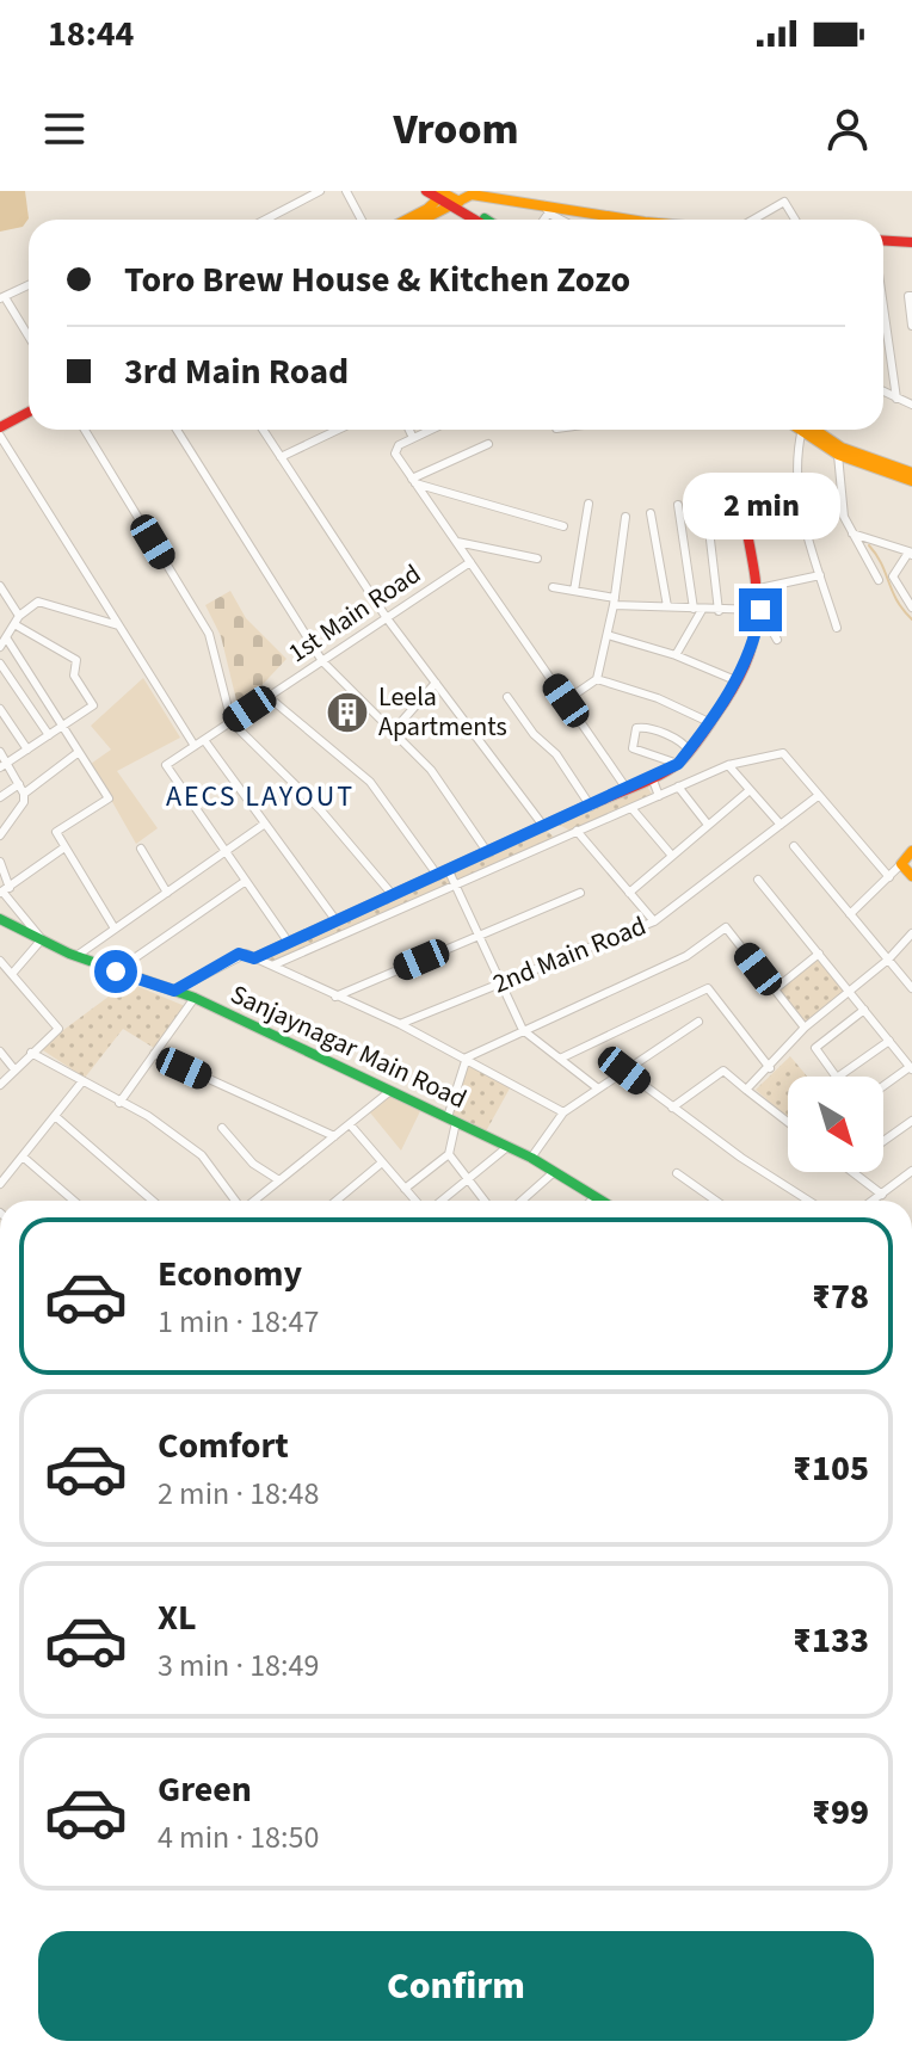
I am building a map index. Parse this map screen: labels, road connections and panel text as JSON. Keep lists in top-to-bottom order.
{
  "streets": {
    "street": ["1st Main Road", "2nd Main Road", "Sanjaynagar Main Road"]
  },
  "districts": ["AECS LAYOUT"],
  "places": {
    "building": ["Leela Apartments"]
  },
  "north": "bottom right",
  "page": {
    "status": "18:44",
    "header": "Vroom",
    "banner": ["Toro Brew House & Kitchen Zozo", "3rd Main Road"],
    "bubble": "2 min",
    "list": [
      {
        "name": "Economy",
        "note": "1 min · 18:47",
        "value": "₹78"
      },
      {
        "name": "Comfort",
        "note": "2 min · 18:48",
        "value": "₹105"
      },
      {
        "name": "XL",
        "note": "3 min · 18:49",
        "value": "₹133"
      },
      {
        "name": "Green",
        "note": "4 min · 18:50",
        "value": "₹99"
      }
    ],
    "buttons": "Confirm"
  }
}
